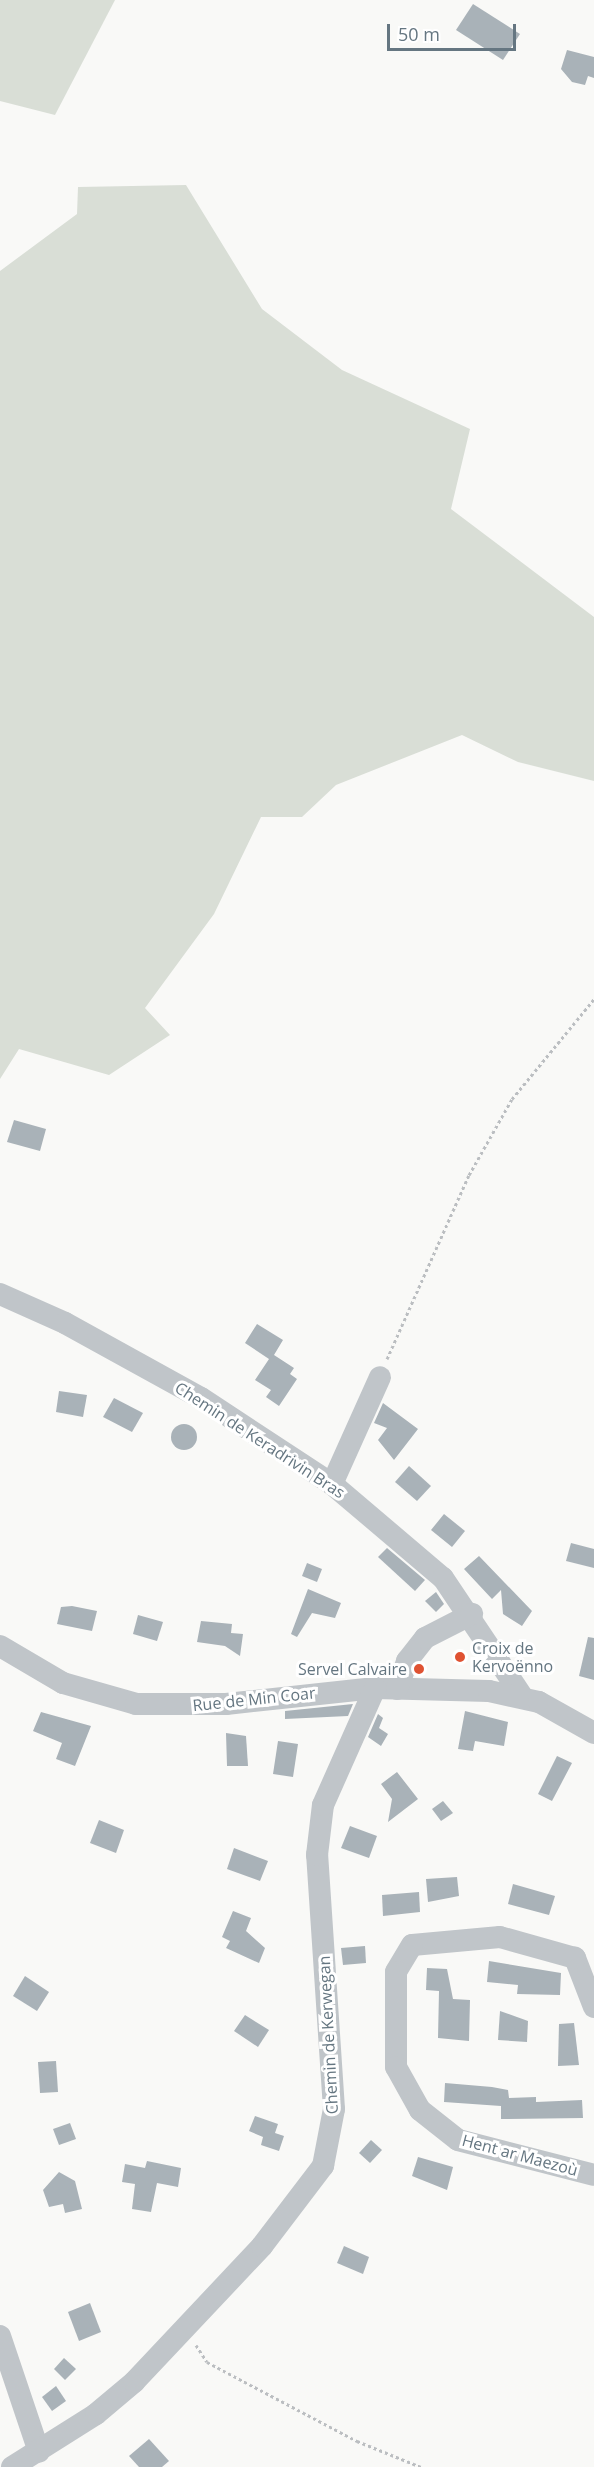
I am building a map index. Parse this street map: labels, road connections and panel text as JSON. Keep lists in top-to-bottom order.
{
  "streets": {
    "street": [
      "Chemin de Keradrivin Bras",
      "Rue de Min Coar",
      "Chemin de Kerwegan",
      "Hent ar Maezoù"
    ]
  },
  "crossings": [
    ["Chemin de Keradrivin Bras", "Rue de Min Coar"],
    ["Chemin de Keradrivin Bras", "Chemin de Kerwegan"],
    ["Rue de Min Coar", "Chemin de Kerwegan"]
  ],
  "places": ["Croix de Kervoënno", "Servel Calvaire"],
  "scale_bar": "50 m"
}
